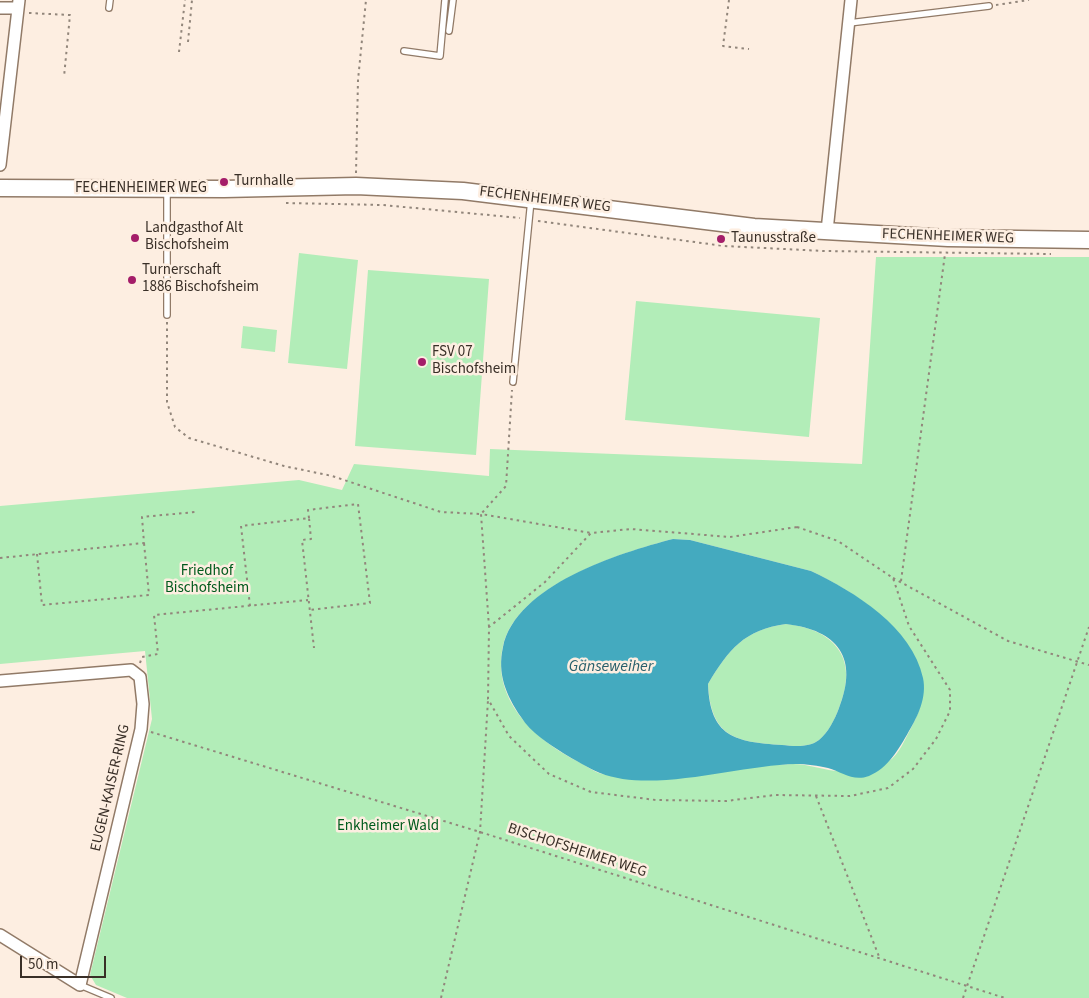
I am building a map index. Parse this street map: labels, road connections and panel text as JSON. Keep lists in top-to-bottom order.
{
  "streets": {
    "street": ["FECHENHEIMER WEG", "EUGEN-KAISER-RING"],
    "path": ["BISCHOFSHEIMER WEG"]
  },
  "crossings": [
    ["EUGEN-KAISER-RING", "BISCHOFSHEIMER WEG"]
  ],
  "water": ["Gänseweiher"],
  "parks": ["Friedhof Bischofsheim", "Enkheimer Wald"],
  "places": [
    "Turnhalle",
    "Landgasthof Alt Bischofsheim",
    "Taunusstraße",
    "Turnerschaft 1886 Bischofsheim",
    "FSV 07 Bischofsheim"
  ],
  "scale_bar": "50 m"
}
